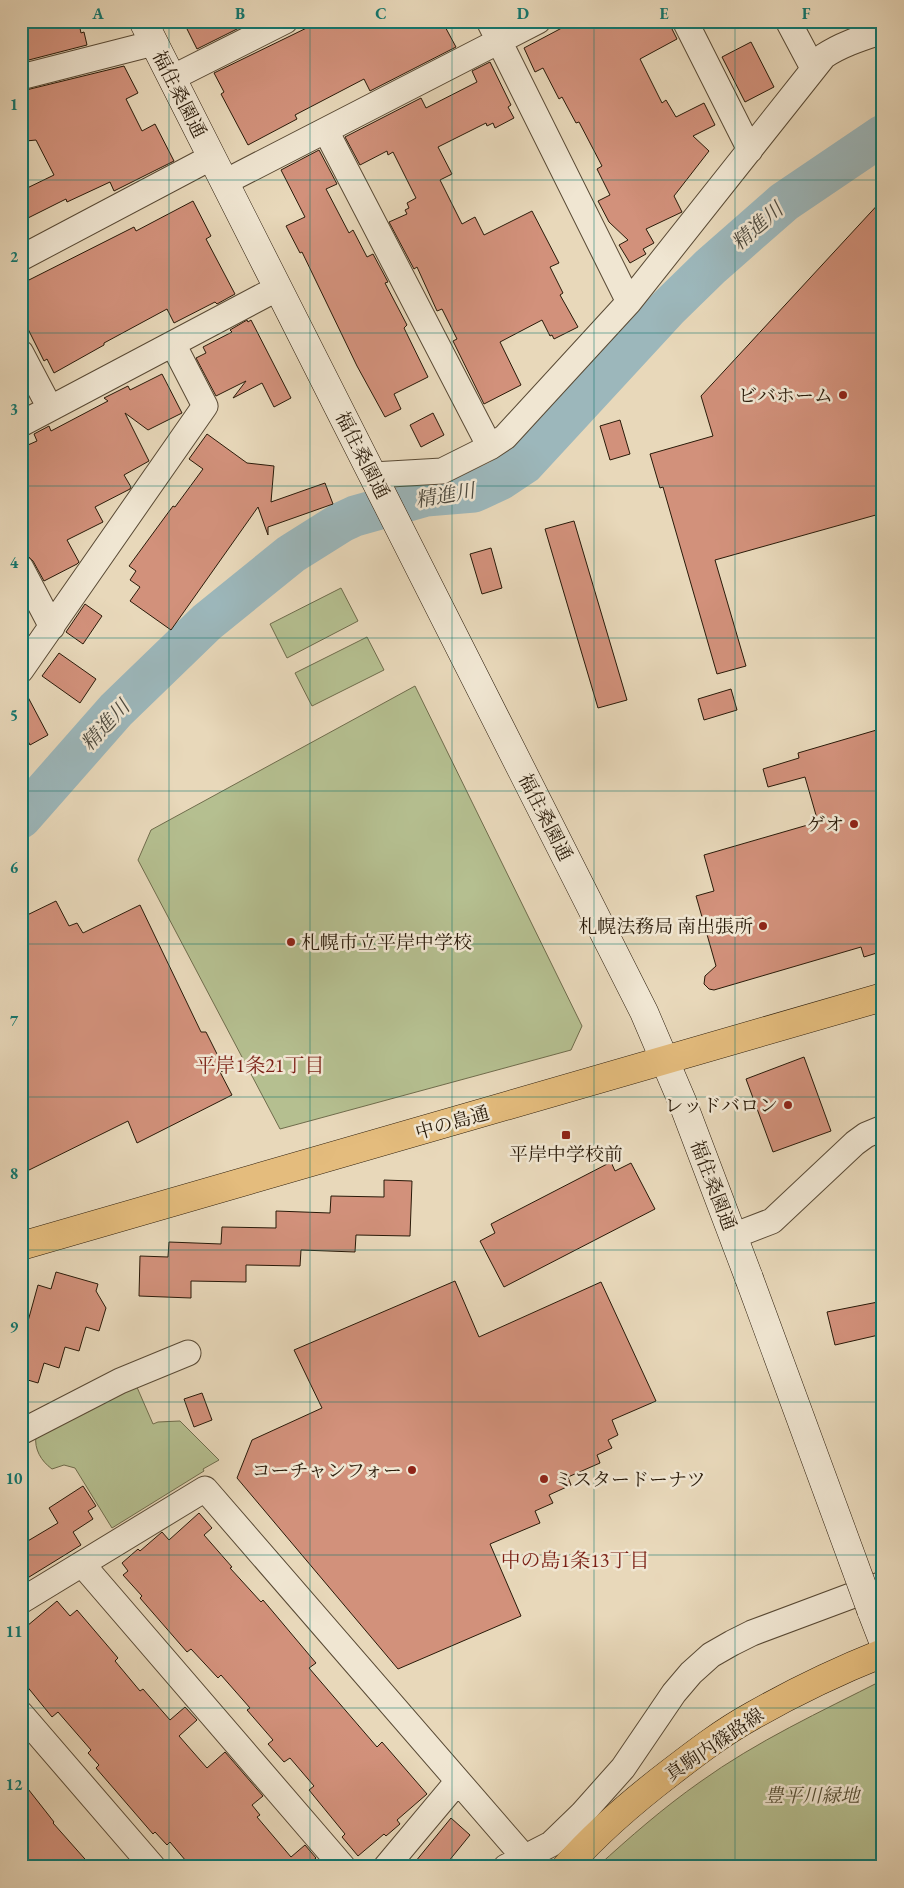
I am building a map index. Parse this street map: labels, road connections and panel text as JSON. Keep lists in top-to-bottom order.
{
  "streets": {
    "main road": ["中の島通", "真駒内篠路線"],
    "street": ["福住桑園通"]
  },
  "crossings": [
    ["福住桑園通", "中の島通"]
  ],
  "districts": ["平岸1条21丁目", "中の島1条13丁目"],
  "water": ["精進川"],
  "parks": ["豊平川緑地"],
  "places": {
    "other": [
      "ビバホーム",
      "ゲオ",
      "札幌法務局 南出張所",
      "札幌市立平岸中学校",
      "レッドバロン",
      "コーチャンフォー",
      "ミスタードーナツ"
    ],
    "transit": ["平岸中学校前"]
  },
  "grid": {
    "columns": [
      "A",
      "B",
      "C",
      "D",
      "E",
      "F"
    ],
    "rows": [
      "1",
      "2",
      "3",
      "4",
      "5",
      "6",
      "7",
      "8",
      "9",
      "10",
      "11",
      "12"
    ]
  }
}
